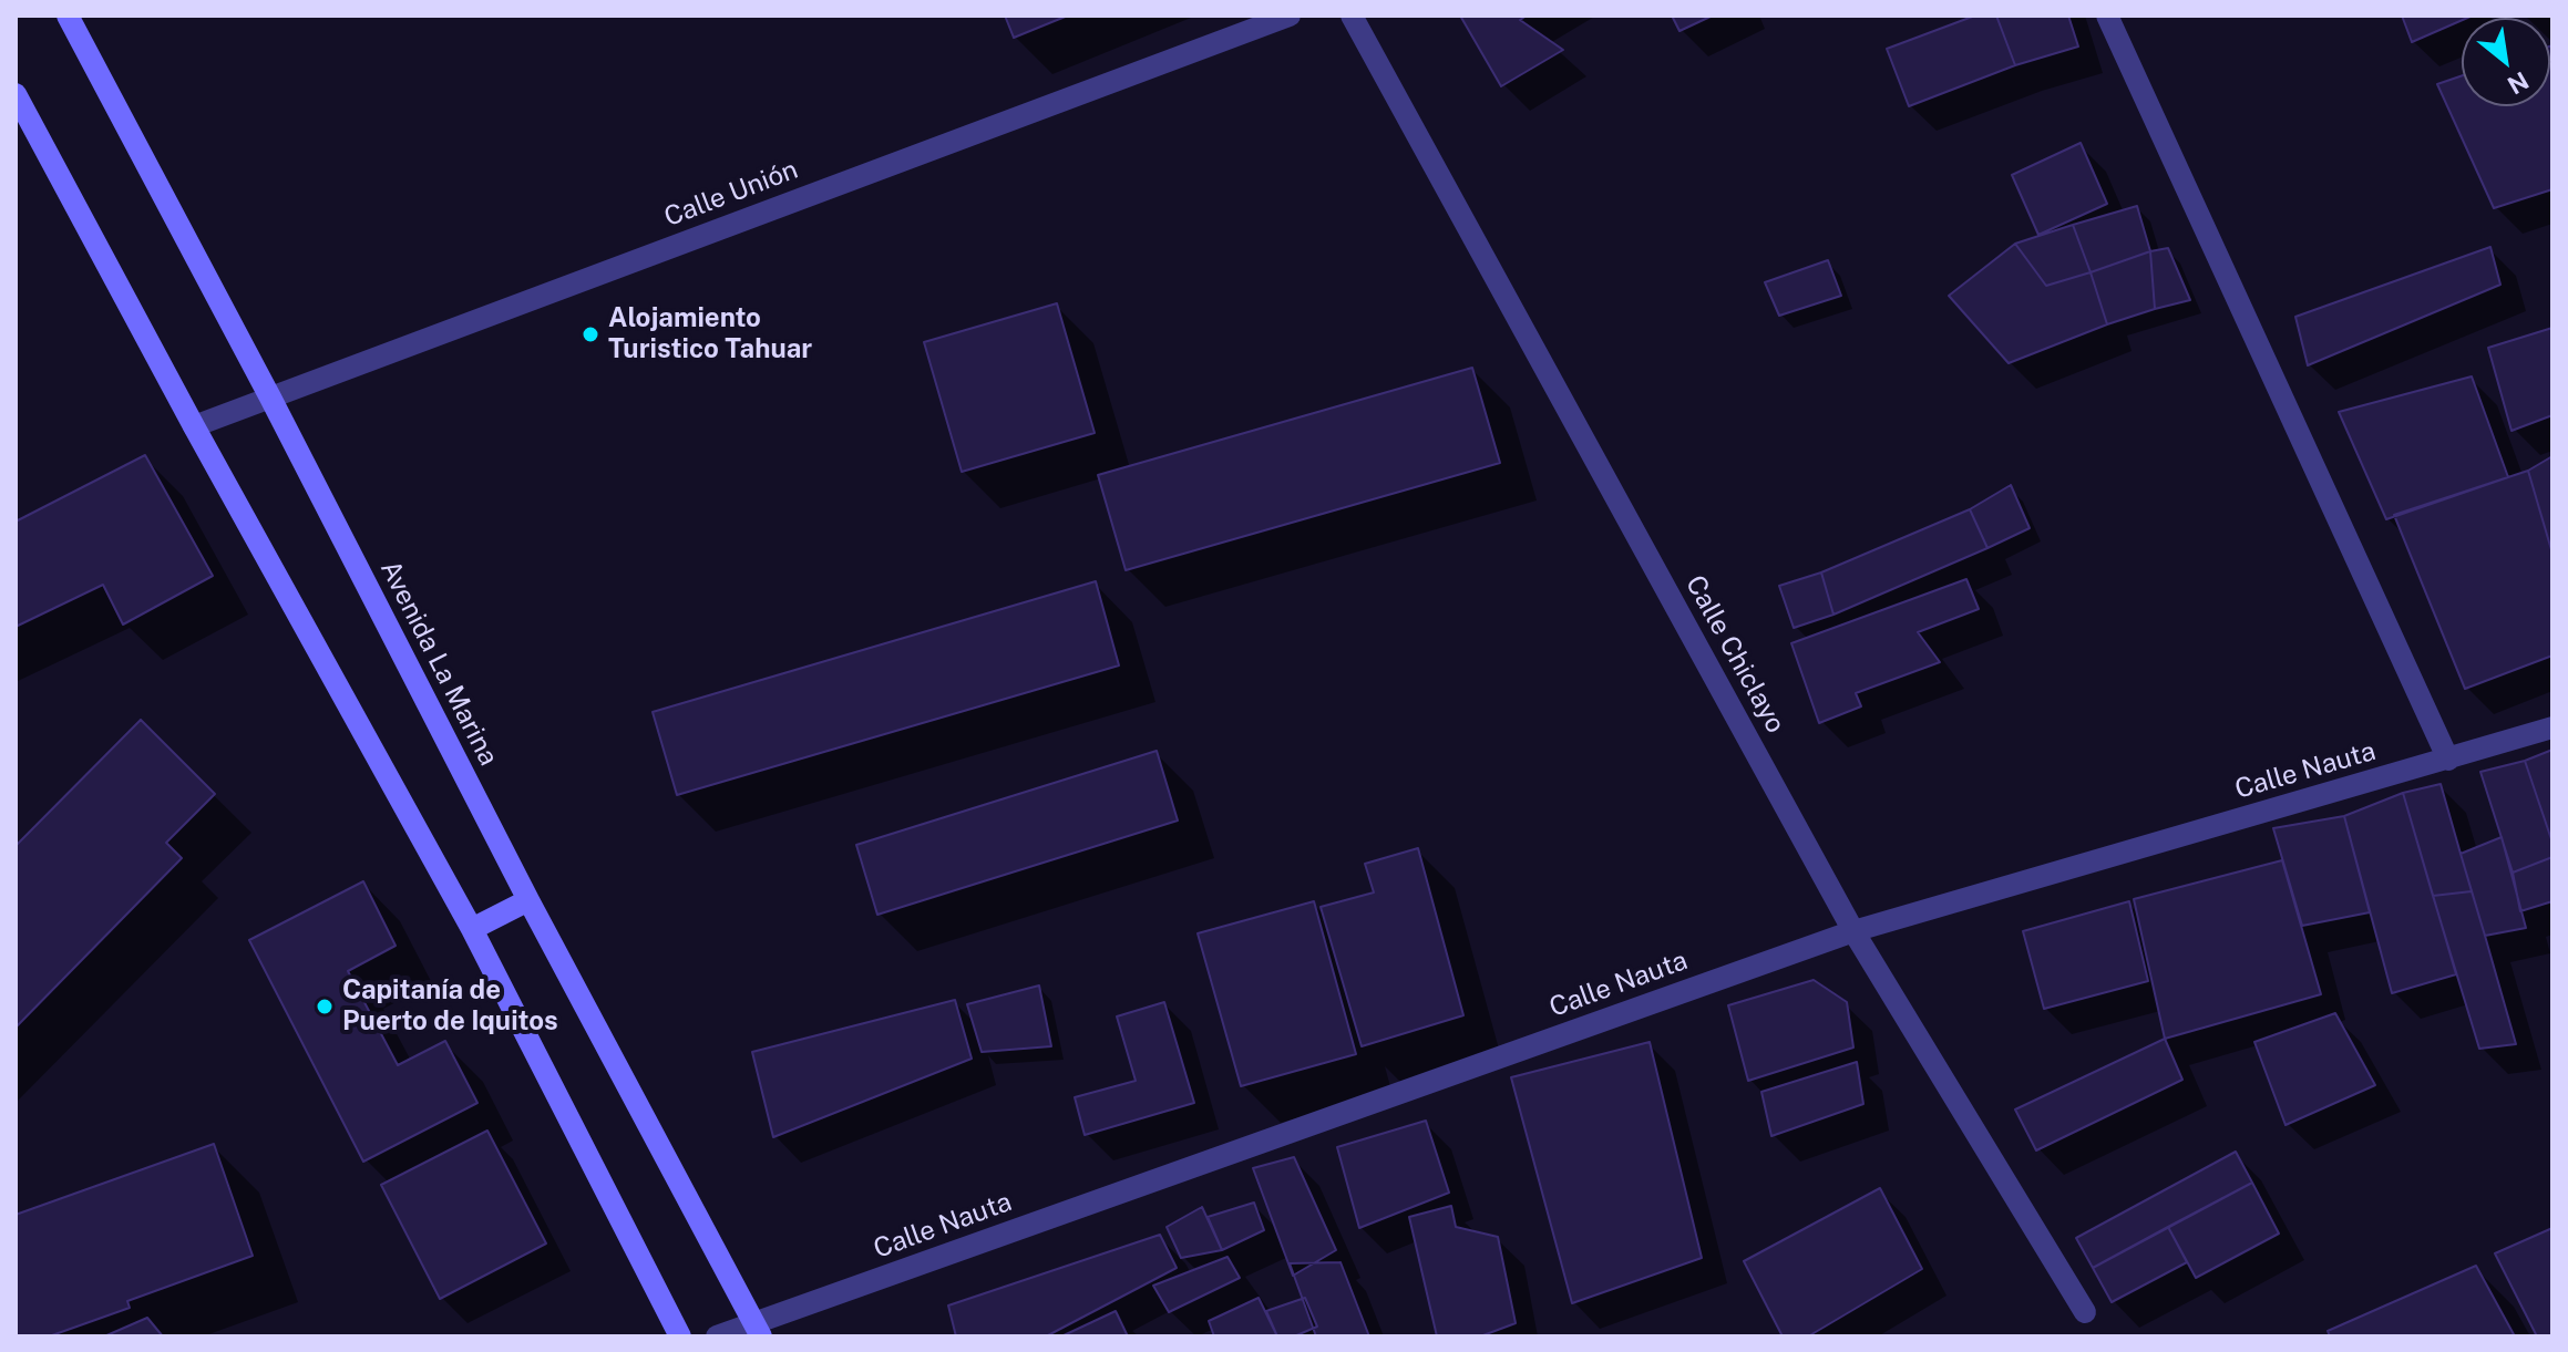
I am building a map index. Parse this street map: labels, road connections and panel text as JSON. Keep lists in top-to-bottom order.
{
  "streets": {
    "main road": ["Avenida La Marina"],
    "street": ["Calle Unión", "Calle Chiclayo", "Calle Nauta"]
  },
  "crossings": [
    ["Calle Unión", "Avenida La Marina"],
    ["Calle Chiclayo", "Calle Nauta"],
    ["Avenida La Marina", "Calle Nauta"]
  ],
  "places": ["Alojamiento Turistico Tahuar", "Capitanía de Puerto de Iquitos"],
  "north": "bottom right"
}
